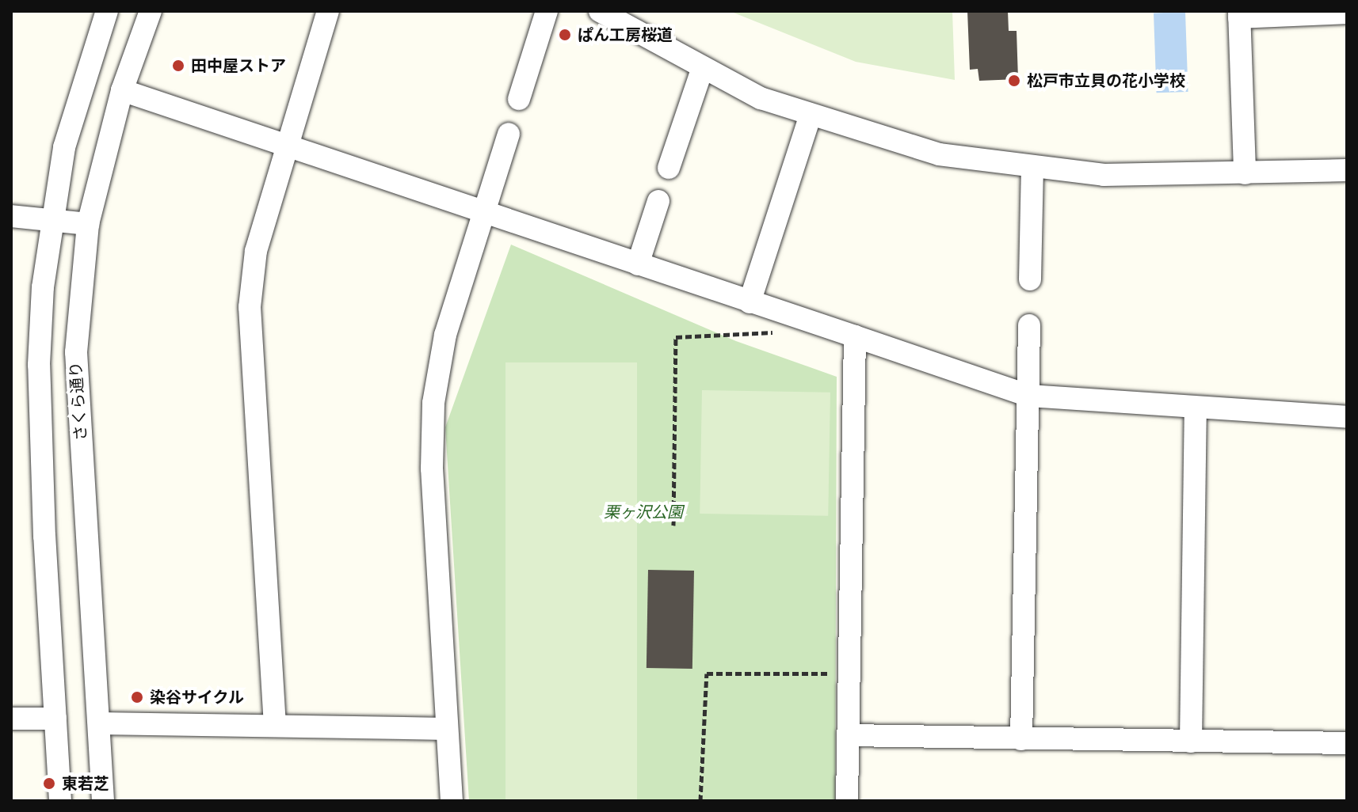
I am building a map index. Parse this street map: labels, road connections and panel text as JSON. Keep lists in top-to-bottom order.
{
  "streets": {
    "street": ["さくら通り"]
  },
  "parks": ["栗ヶ沢公園"],
  "places": [
    "ぱん工房桜道",
    "田中屋ストア",
    "松戸市立貝の花小学校",
    "染谷サイクル",
    "東若芝"
  ]
}
